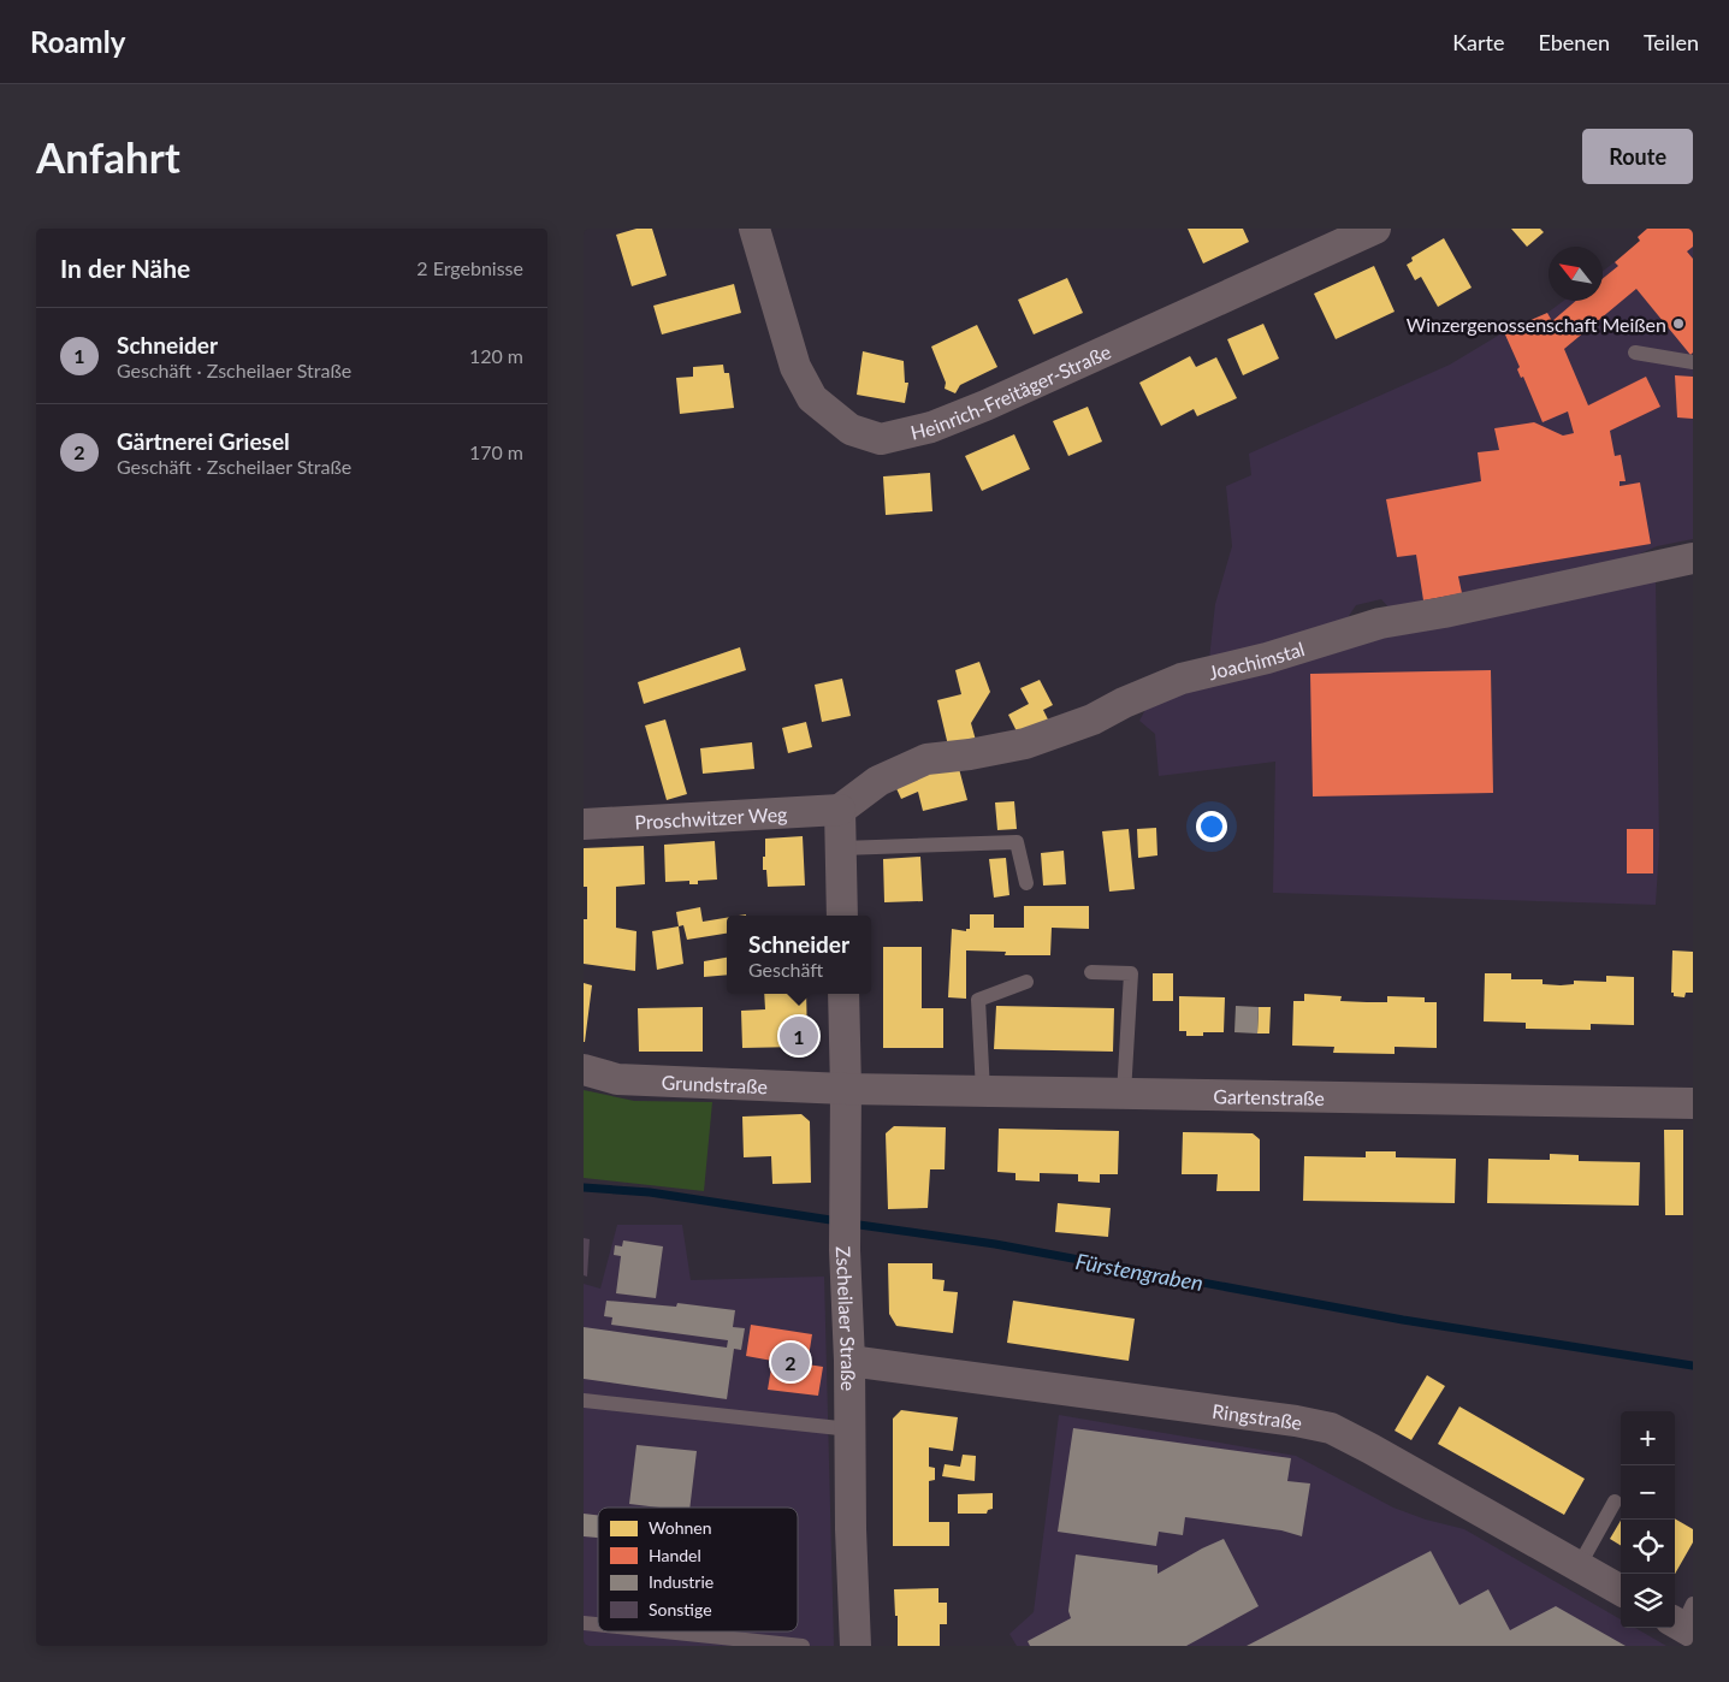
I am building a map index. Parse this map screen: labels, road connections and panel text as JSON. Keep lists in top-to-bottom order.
{
  "streets": {
    "street": [
      "Heinrich-Freitäger-Straße",
      "Joachimstal",
      "Proschwitzer Weg",
      "Grundstraße",
      "Gartenstraße",
      "Zscheilaer Straße",
      "Ringstraße"
    ]
  },
  "crossings": [
    ["Joachimstal", "Proschwitzer Weg"],
    ["Grundstraße", "Gartenstraße"],
    ["Grundstraße", "Zscheilaer Straße"],
    ["Gartenstraße", "Zscheilaer Straße"],
    ["Zscheilaer Straße", "Ringstraße"]
  ],
  "water": ["Fürstengraben"],
  "places": ["Winzergenossenschaft Meißen"],
  "legend": [
    "Wohnen",
    "Handel",
    "Industrie",
    "Sonstige"
  ],
  "north": "top left",
  "page": {
    "header": "Roamly",
    "nav": ["Karte", "Ebenen", "Teilen"],
    "buttons": "Route",
    "title": "Anfahrt",
    "heading": ["In der Nähe", "2 Ergebnisse"],
    "list": [
      {
        "mark": "1",
        "name": "Schneider",
        "note": "Geschäft · Zscheilaer Straße",
        "value": "120 m"
      },
      {
        "mark": "2",
        "name": "Gärtnerei Griesel",
        "note": "Geschäft · Zscheilaer Straße",
        "value": "170 m"
      }
    ],
    "popup": ["Schneider", "Geschäft"],
    "pins": ["1", "2"],
    "map_buttons": ["+", "−"]
  }
}
